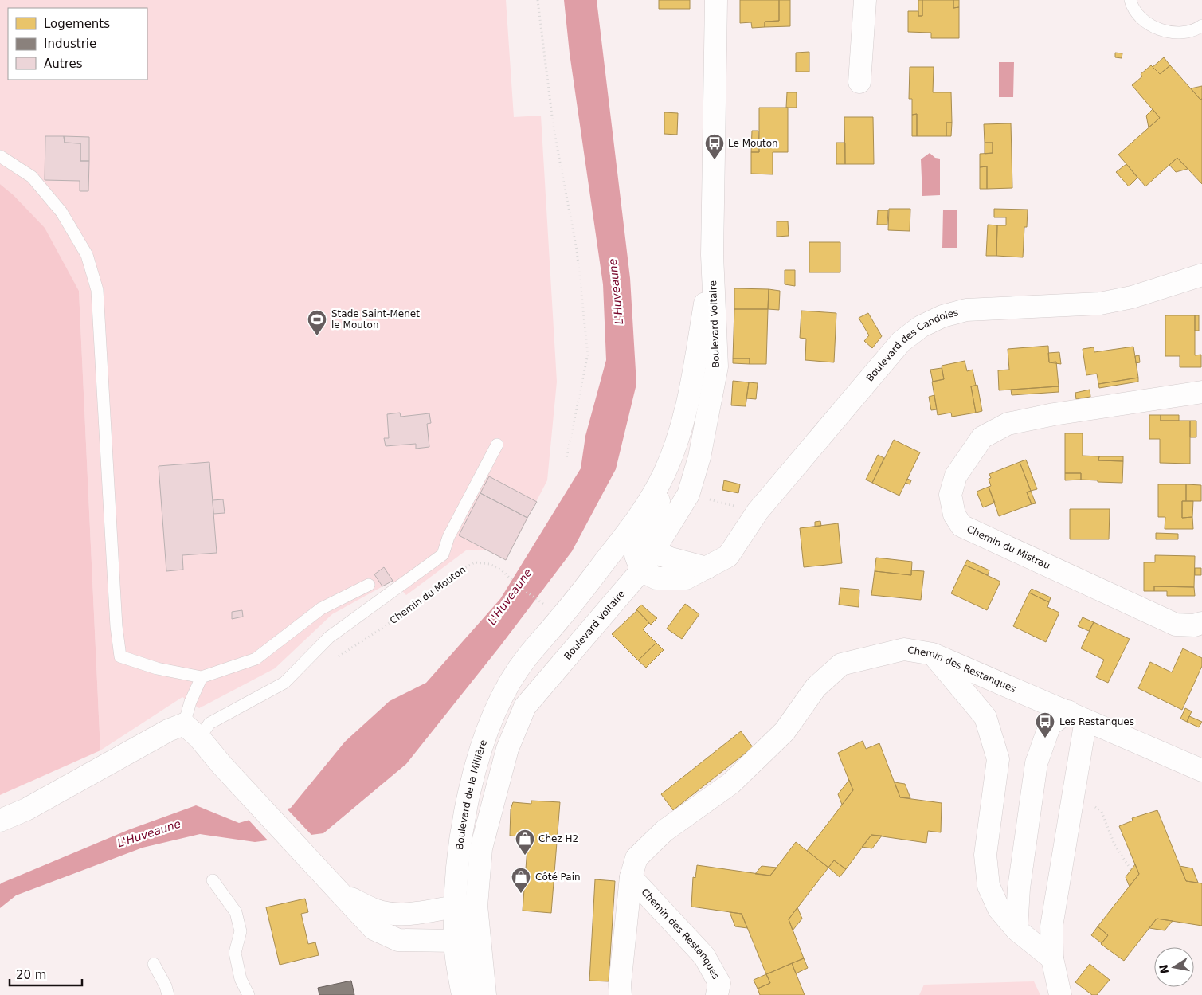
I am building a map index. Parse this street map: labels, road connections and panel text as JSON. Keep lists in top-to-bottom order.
{
  "streets": {
    "street": [
      "Boulevard Voltaire",
      "Boulevard des Candoles",
      "Chemin du Mistrau",
      "Chemin des Restanques",
      "Boulevard de la Millière"
    ],
    "path": ["Chemin du Mouton"]
  },
  "crossings": [
    ["Boulevard Voltaire", "Boulevard des Candoles"],
    ["Boulevard Voltaire", "Boulevard de la Millière"]
  ],
  "water": ["L'Huveaune"],
  "places": {
    "bus stop": ["Le Mouton", "Les Restanques"],
    "sports": ["Stade Saint-Menet le Mouton"],
    "shop": ["Chez H2", "Côté Pain"]
  },
  "legend": ["Logements", "Industrie", "Autres"],
  "scale_bar": "20 m",
  "north": "left"
}
